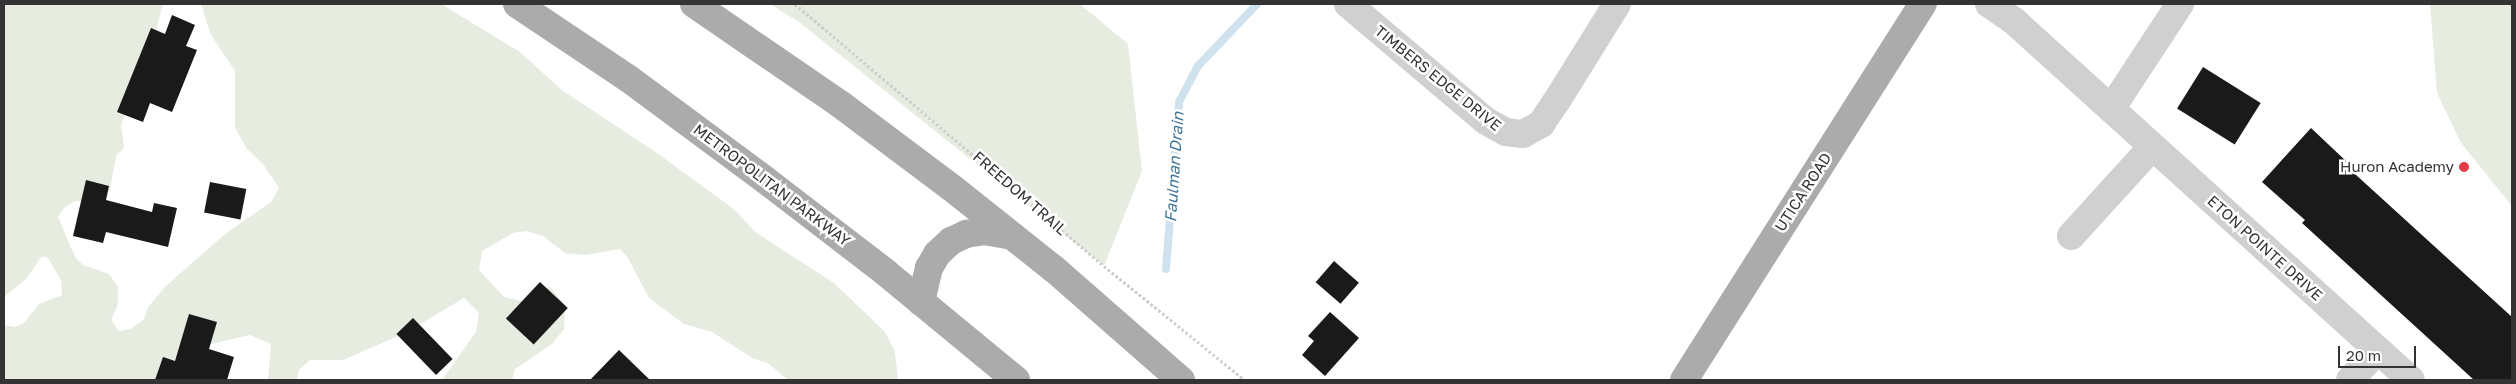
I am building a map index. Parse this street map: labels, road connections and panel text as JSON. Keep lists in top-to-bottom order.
{
  "streets": {
    "main road": ["METROPOLITAN PARKWAY", "UTICA ROAD"],
    "street": ["TIMBERS EDGE DRIVE", "ETON POINTE DRIVE"],
    "path": ["FREEDOM TRAIL"]
  },
  "water": ["Faulman Drain"],
  "places": ["Huron Academy"],
  "scale_bar": "20 m"
}
